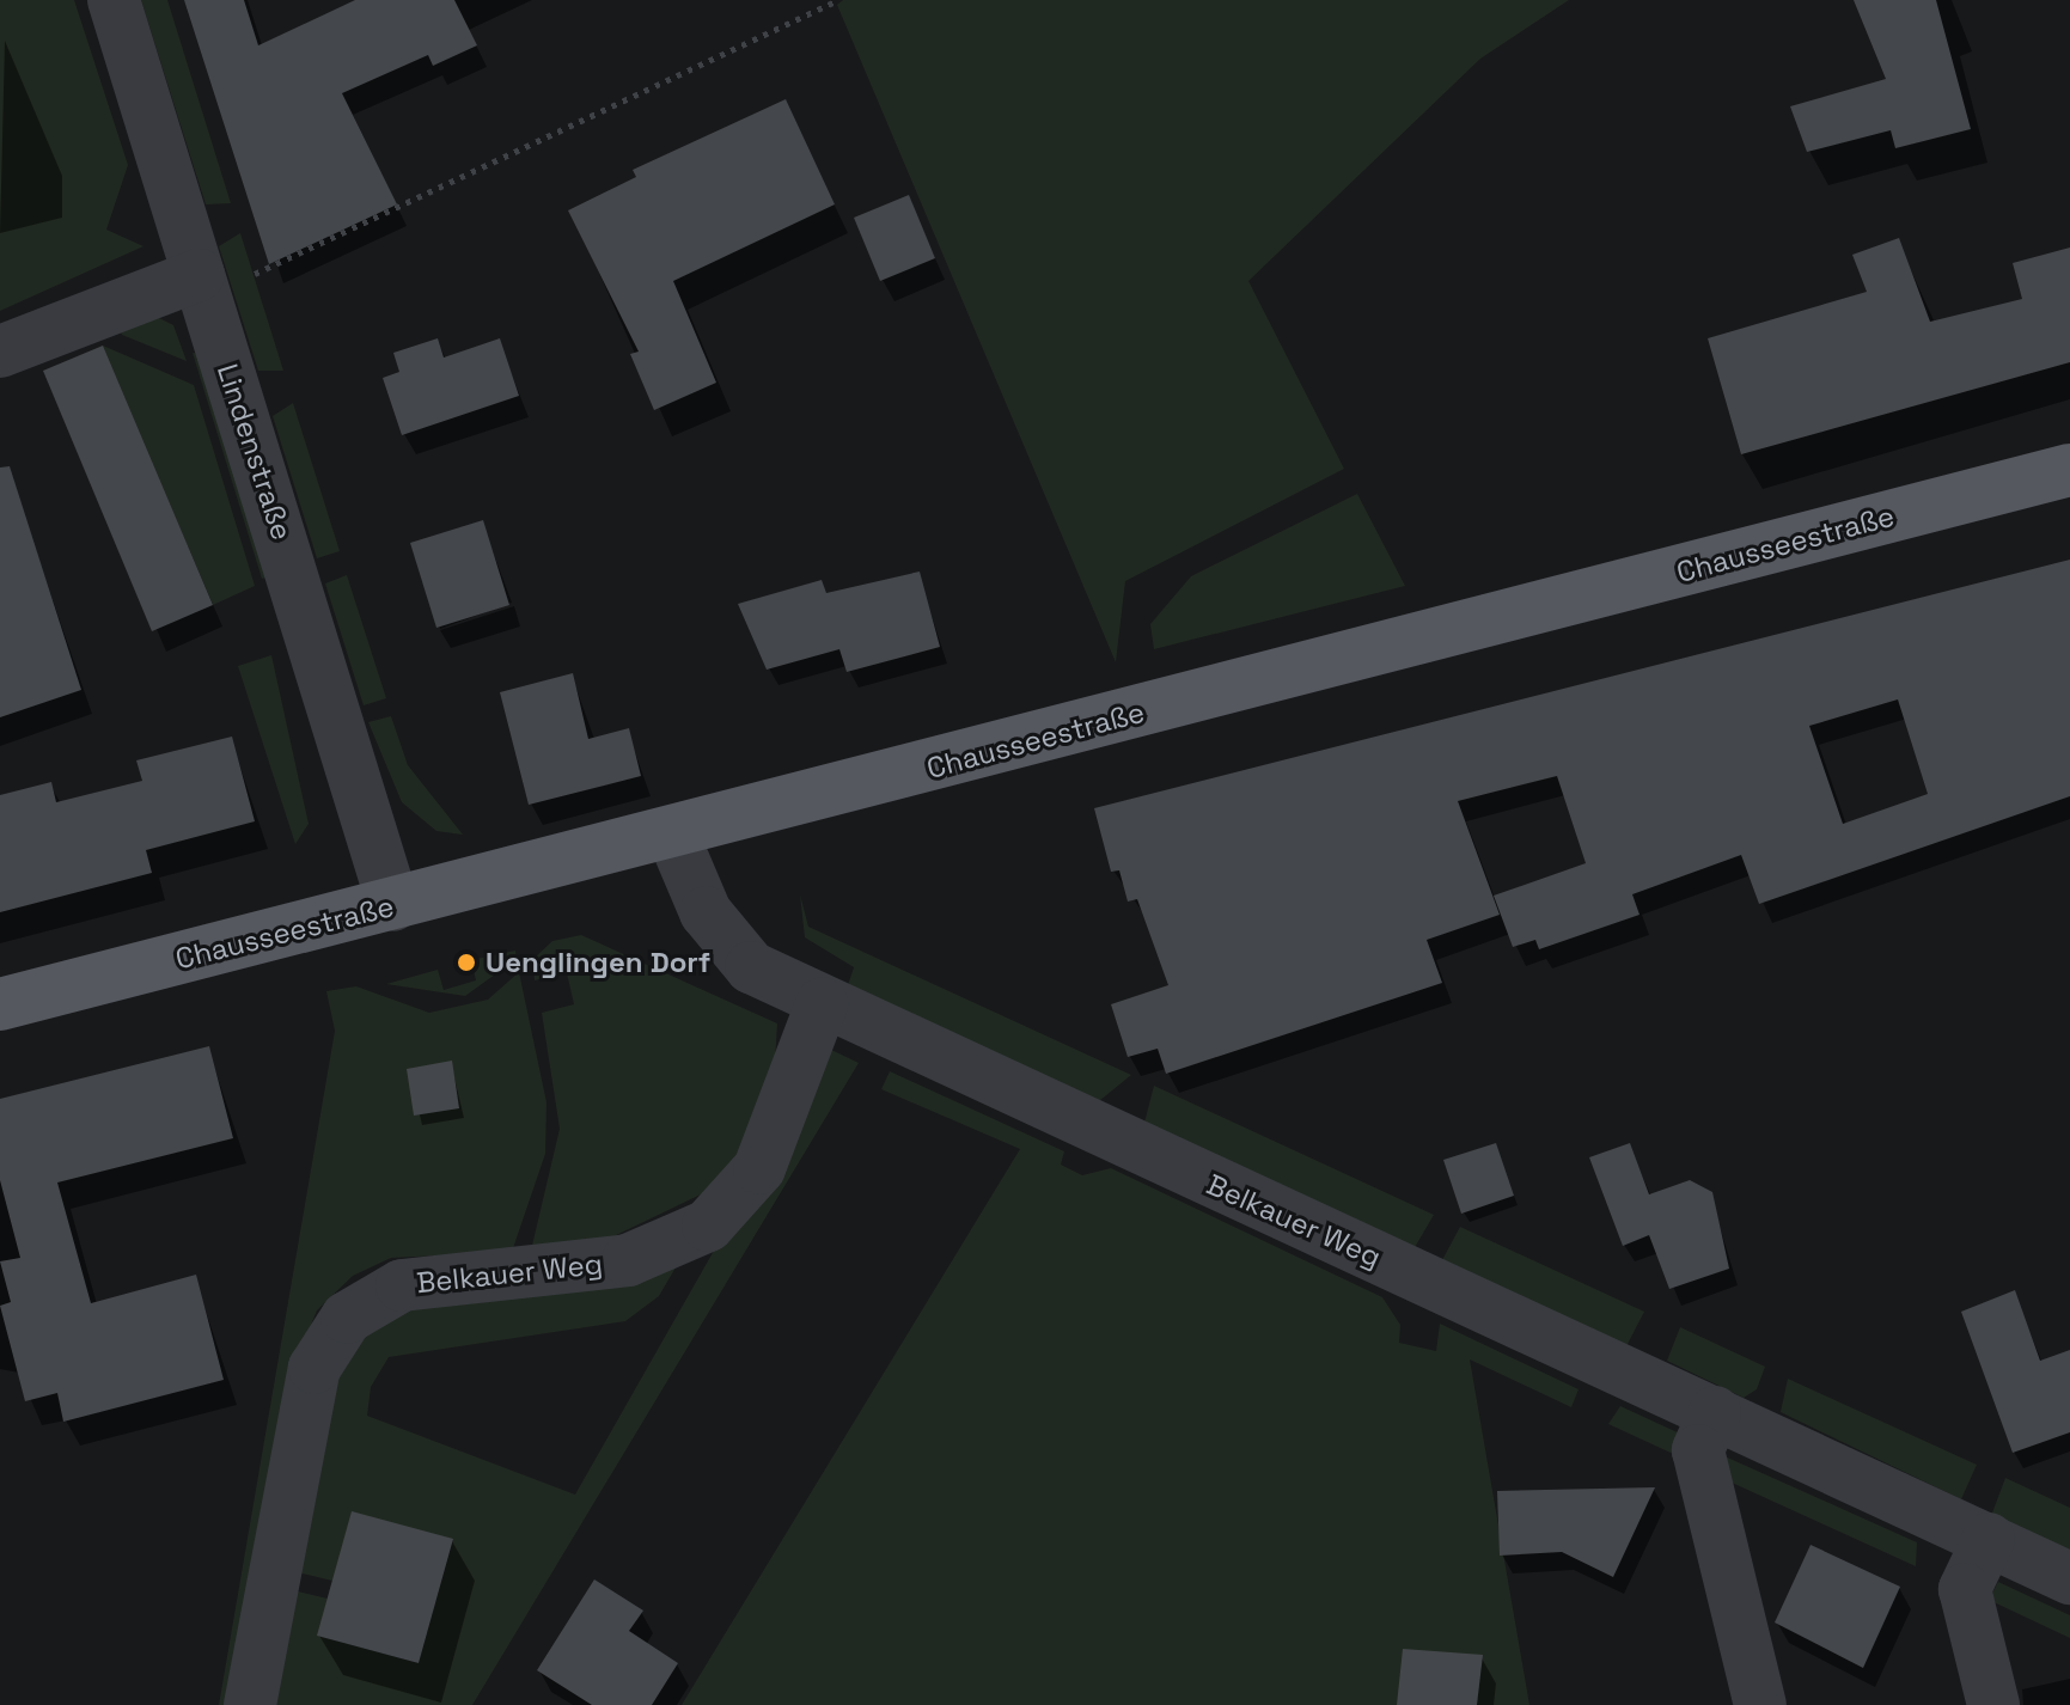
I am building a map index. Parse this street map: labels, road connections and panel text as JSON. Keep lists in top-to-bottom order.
{
  "streets": {
    "main road": ["Chausseestraße"],
    "street": ["Lindenstraße", "Belkauer Weg"]
  },
  "crossings": [
    ["Lindenstraße", "Chausseestraße"],
    ["Chausseestraße", "Belkauer Weg"]
  ],
  "places": ["Uenglingen Dorf"]
}
